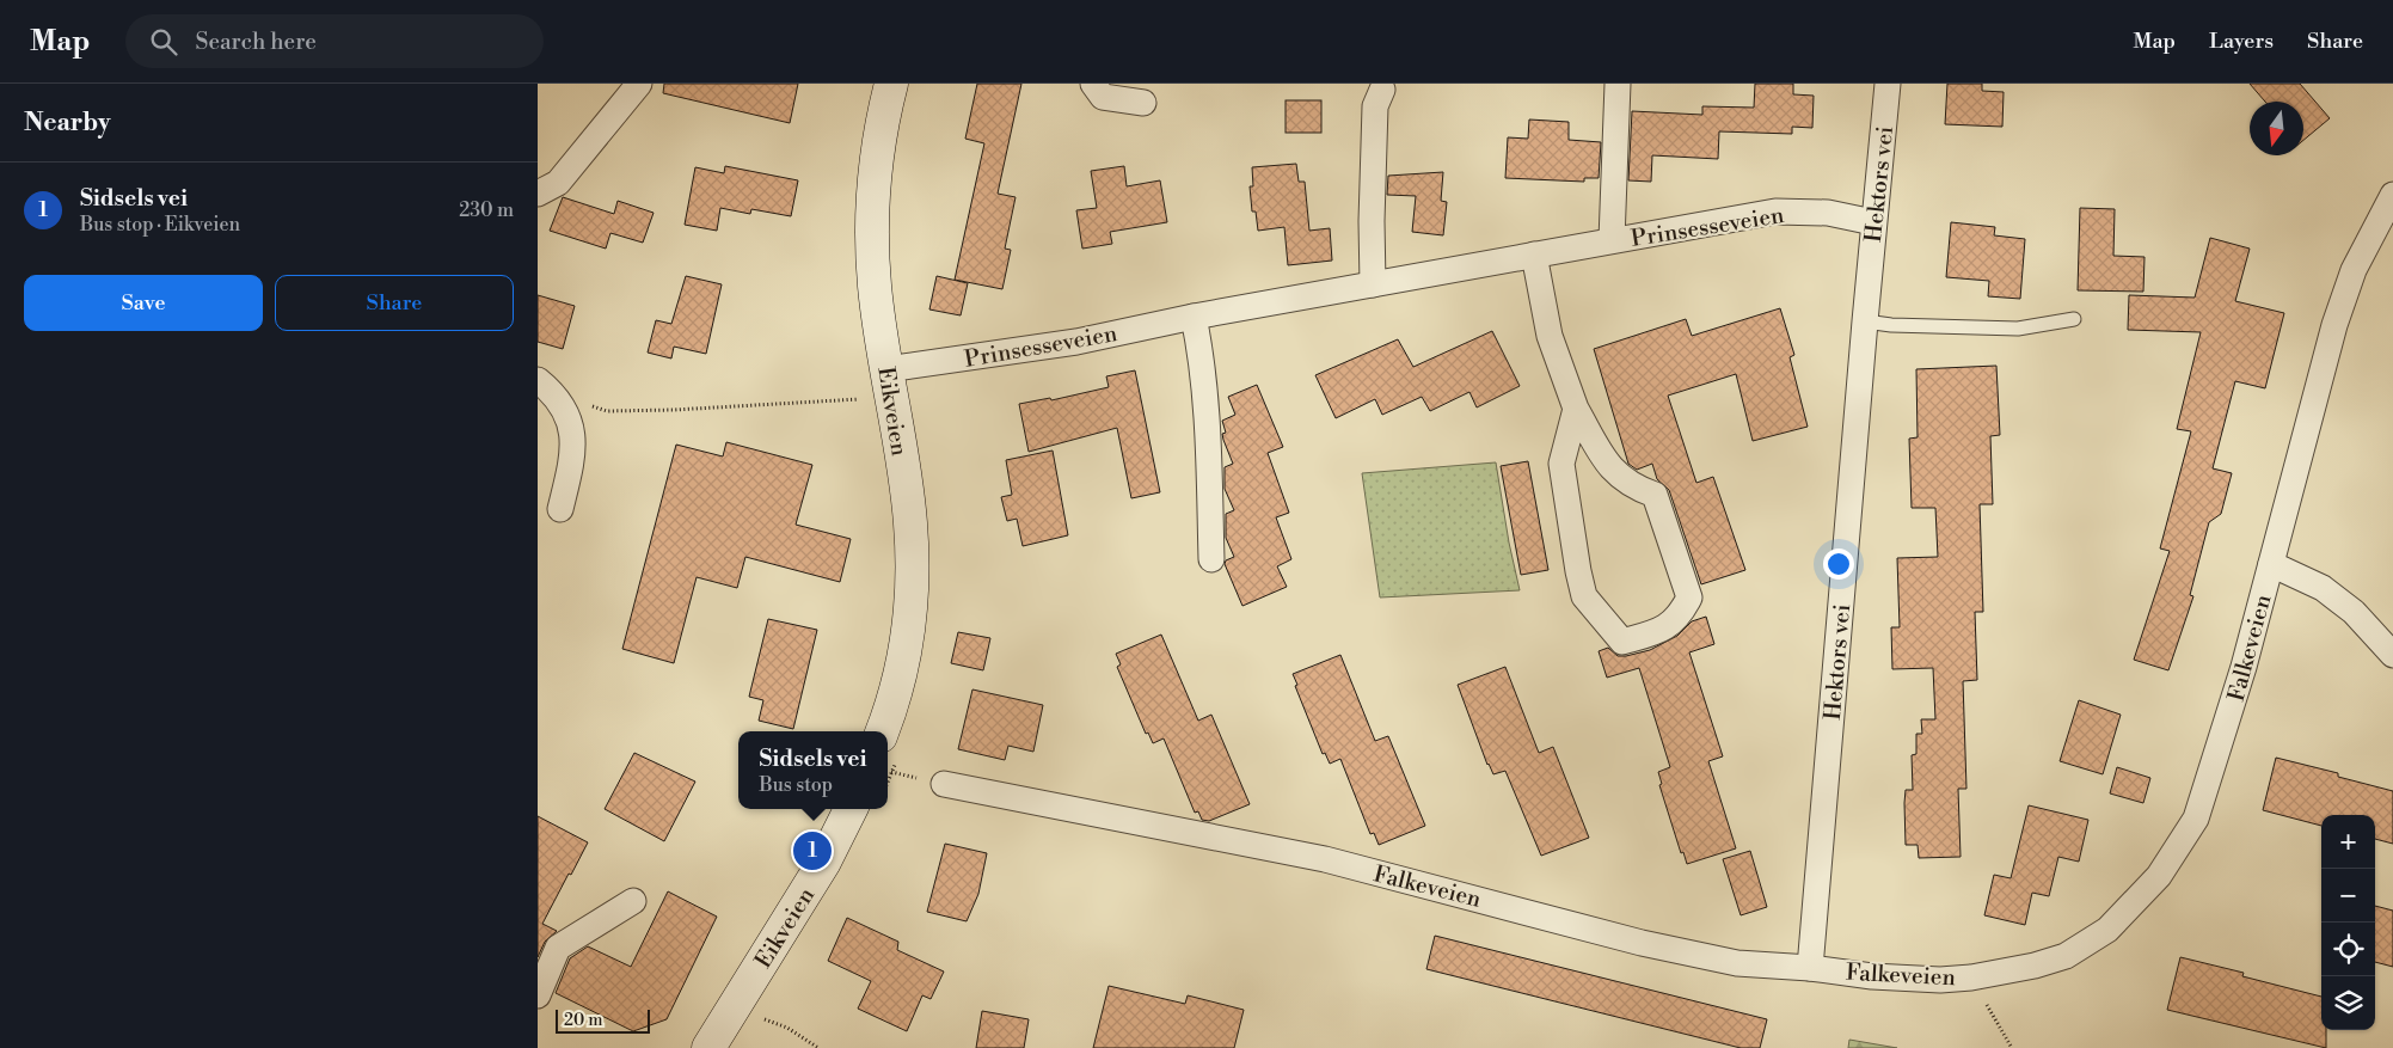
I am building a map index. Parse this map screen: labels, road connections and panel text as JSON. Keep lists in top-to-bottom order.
{
  "streets": {
    "main road": ["Eikveien"],
    "street": ["Hektors vei", "Prinsesseveien", "Falkeveien"]
  },
  "crossings": [
    ["Hektors vei", "Prinsesseveien"],
    ["Hektors vei", "Falkeveien"],
    ["Prinsesseveien", "Eikveien"]
  ],
  "scale_bar": "20 m",
  "north": "bottom",
  "page": {
    "header": "Map",
    "search": "Search here",
    "nav": ["Map", "Layers", "Share"],
    "heading": "Nearby",
    "list": [
      {
        "mark": "1",
        "name": "Sidsels vei",
        "note": "Bus stop · Eikveien",
        "value": "230 m"
      }
    ],
    "buttons": ["Save", "Share"],
    "popup": ["Sidsels vei", "Bus stop"],
    "map_buttons": ["+", "−"],
    "pins": "1",
    "scale": "20 m"
  }
}
